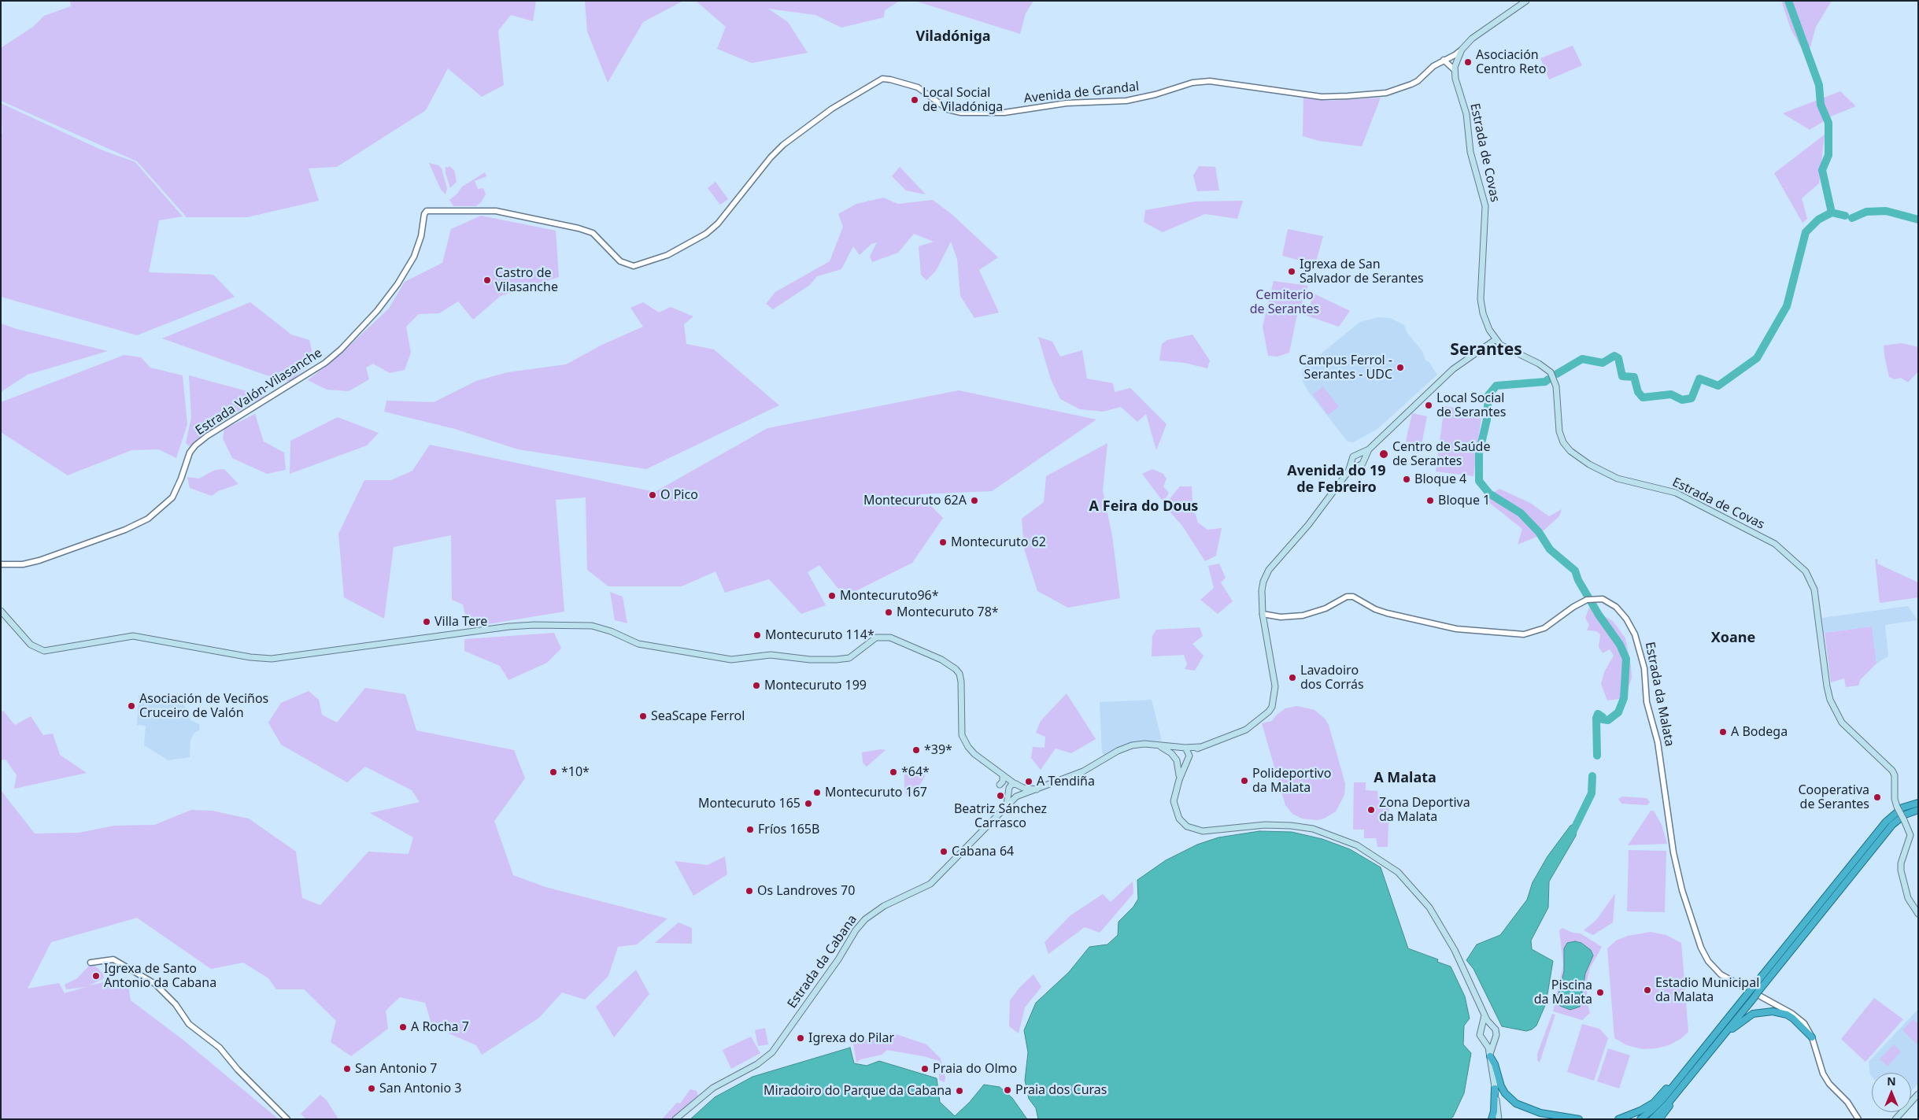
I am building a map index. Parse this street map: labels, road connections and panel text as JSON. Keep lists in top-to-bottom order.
{
  "streets": {
    "main road": ["Estrada de Covas", "Estrada da Cabana"],
    "street": ["Avenida de Grandal", "Estrada Valón-Vilasanche", "Estrada da Malata"]
  },
  "crossings": [
    ["Avenida de Grandal", "Estrada de Covas"],
    ["Avenida de Grandal", "Estrada Valón-Vilasanche"]
  ],
  "districts": [
    "Viladóniga",
    "Serantes",
    "Avenida do 19 de Febreiro",
    "A Feira do Dous",
    "Xoane",
    "A Malata"
  ],
  "parks": ["Cemiterio de Serantes"],
  "places": [
    "Asociación Centro Reto",
    "Local Social de Viladóniga",
    "Igrexa de San Salvador de Serantes",
    "Castro de Vilasanche",
    "Campus Ferrol - Serantes - UDC",
    "Local Social de Serantes",
    "Centro de Saúde de Serantes",
    "Bloque 4",
    "O Pico",
    "Montecuruto 62A",
    "Bloque 1",
    "Montecuruto 62",
    "Montecuruto96*",
    "Montecuruto 78*",
    "Villa Tere",
    "Montecuruto 114*",
    "Lavadoiro dos Corrás",
    "Montecuruto 199",
    "Asociación de Veciños Cruceiro de Valón",
    "SeaScape Ferrol",
    "A Bodega",
    "*39*",
    "*10*",
    "*64*",
    "Polideportivo da Malata",
    "A Tendiña",
    "Montecuruto 167",
    "Beatriz Sánchez Carrasco",
    "Cooperativa de Serantes",
    "Montecuruto 165",
    "Zona Deportiva da Malata",
    "Fríos 165B",
    "Cabana 64",
    "Os Landroves 70",
    "Igrexa de Santo Antonio da Cabana",
    "Estadio Municipal da Malata",
    "Piscina da Malata",
    "A Rocha 7",
    "Igrexa do Pilar",
    "San Antonio 7",
    "Praia do Olmo",
    "San Antonio 3",
    "Praia dos Curas",
    "Miradoiro do Parque da Cabana"
  ],
  "north": "top"
}
